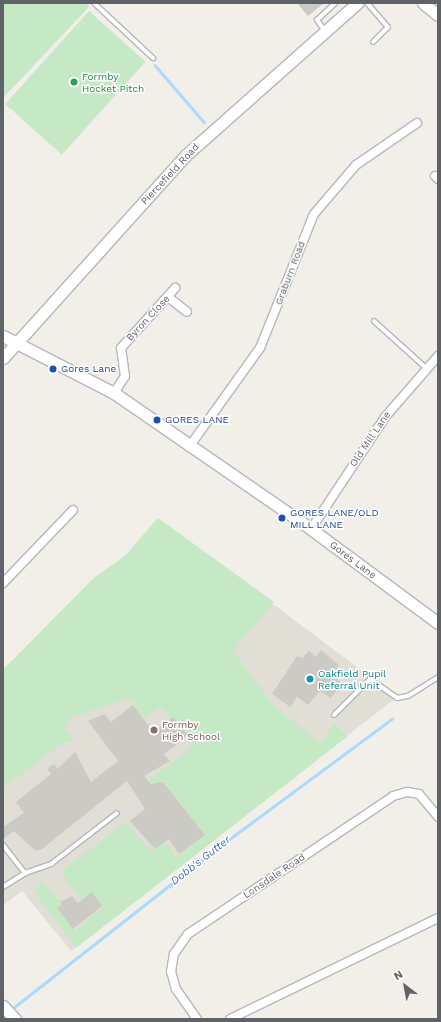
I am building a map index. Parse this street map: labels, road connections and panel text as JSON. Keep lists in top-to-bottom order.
{
  "streets": {
    "street": [
      "Piercefield Road",
      "Graburn Road",
      "Byron Close",
      "Old Mill Lane",
      "Gores Lane",
      "Lonsdale Road"
    ]
  },
  "crossings": [
    ["Piercefield Road", "Gores Lane"],
    ["Graburn Road", "Gores Lane"],
    ["Byron Close", "Gores Lane"],
    ["Old Mill Lane", "Gores Lane"]
  ],
  "water": ["Dobb's Gutter"],
  "places": [
    "Formby Hocket Pitch",
    "Gores Lane",
    "GORES LANE",
    "GORES LANE/OLD MILL LANE",
    "Oakfield Pupil Referral Unit",
    "Formby High School"
  ],
  "north": "top left"
}
